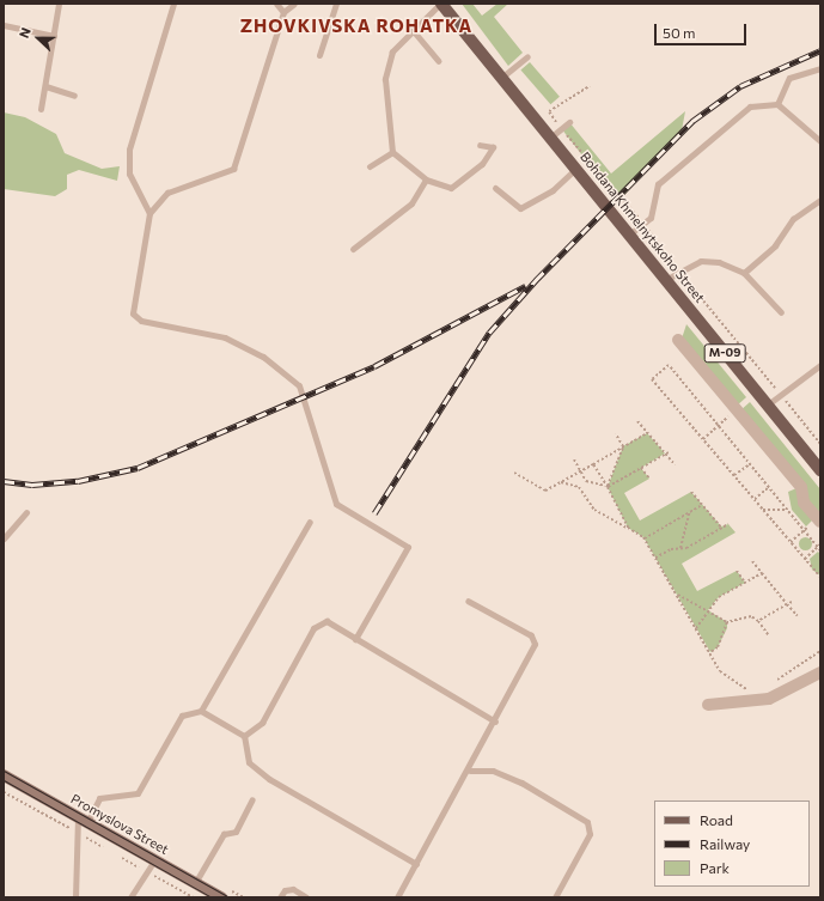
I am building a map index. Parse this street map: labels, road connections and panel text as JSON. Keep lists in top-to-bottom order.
{
  "streets": {
    "main road": ["Bohdana Khmelnytskoho Street", "М-09", "Promyslova Street"]
  },
  "districts": ["ZHOVKIVSKA ROHATKA"],
  "legend": ["Road", "Railway", "Park"],
  "scale_bar": "50 m",
  "north": "left"
}
